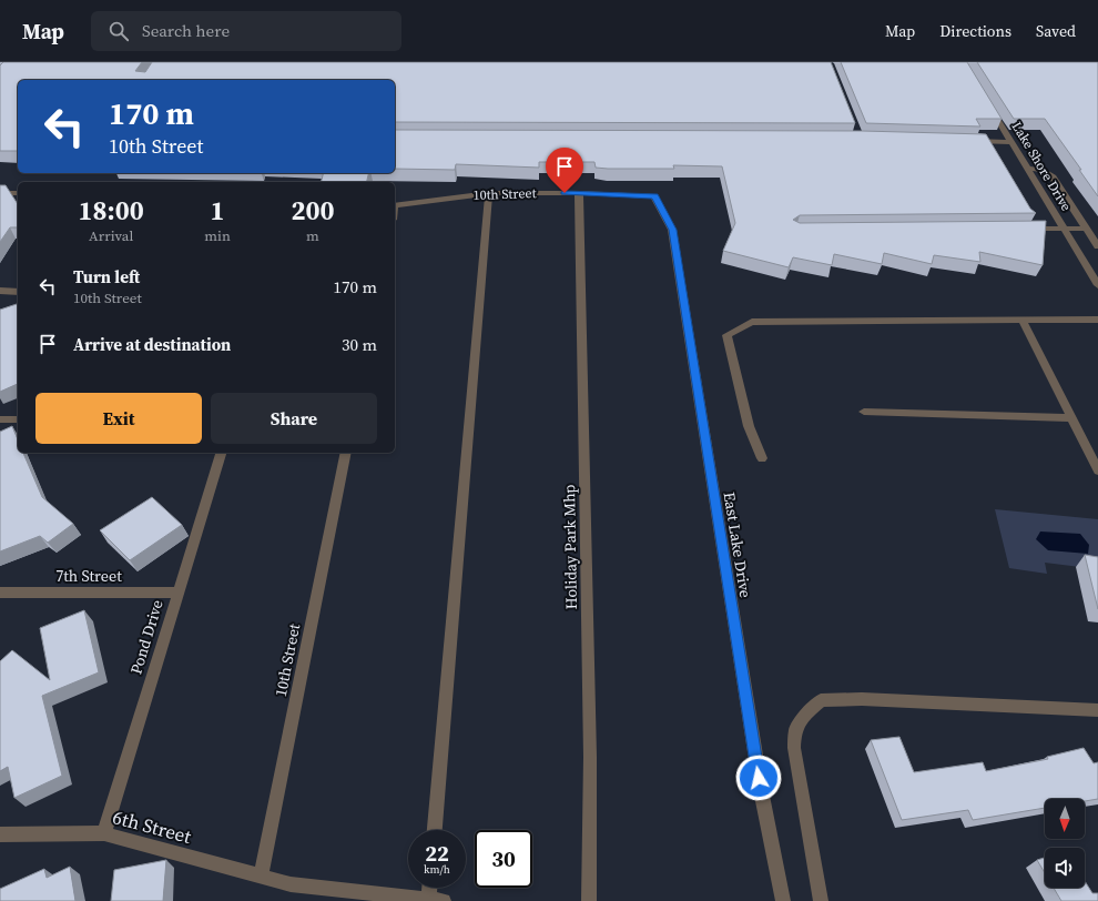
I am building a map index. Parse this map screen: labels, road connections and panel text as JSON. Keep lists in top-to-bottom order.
{
  "streets": {
    "street": [
      "Lake Shore Drive",
      "10th Street",
      "East Lake Drive",
      "Holiday Park Mhp",
      "7th Street",
      "Pond Drive",
      "6th Street"
    ]
  },
  "crossings": [
    ["10th Street", "East Lake Drive"],
    ["10th Street", "Holiday Park Mhp"],
    ["10th Street", "6th Street"],
    ["7th Street", "Pond Drive"],
    ["Pond Drive", "6th Street"]
  ],
  "north": "bottom",
  "page": {
    "header": "Map",
    "search": "Search here",
    "nav": ["Map", "Directions", "Saved"],
    "turn": ["170 m", "10th Street"],
    "eta": [
      "18:00",
      "Arrival",
      "1",
      "min",
      "200",
      "m"
    ],
    "list": [
      {
        "name": "Turn left",
        "note": "10th Street",
        "value": "170 m"
      },
      {
        "name": "Arrive at destination",
        "value": "30 m"
      }
    ],
    "buttons": ["Exit", "Share"],
    "speed": "22 km/h",
    "limit": "30"
  }
}
